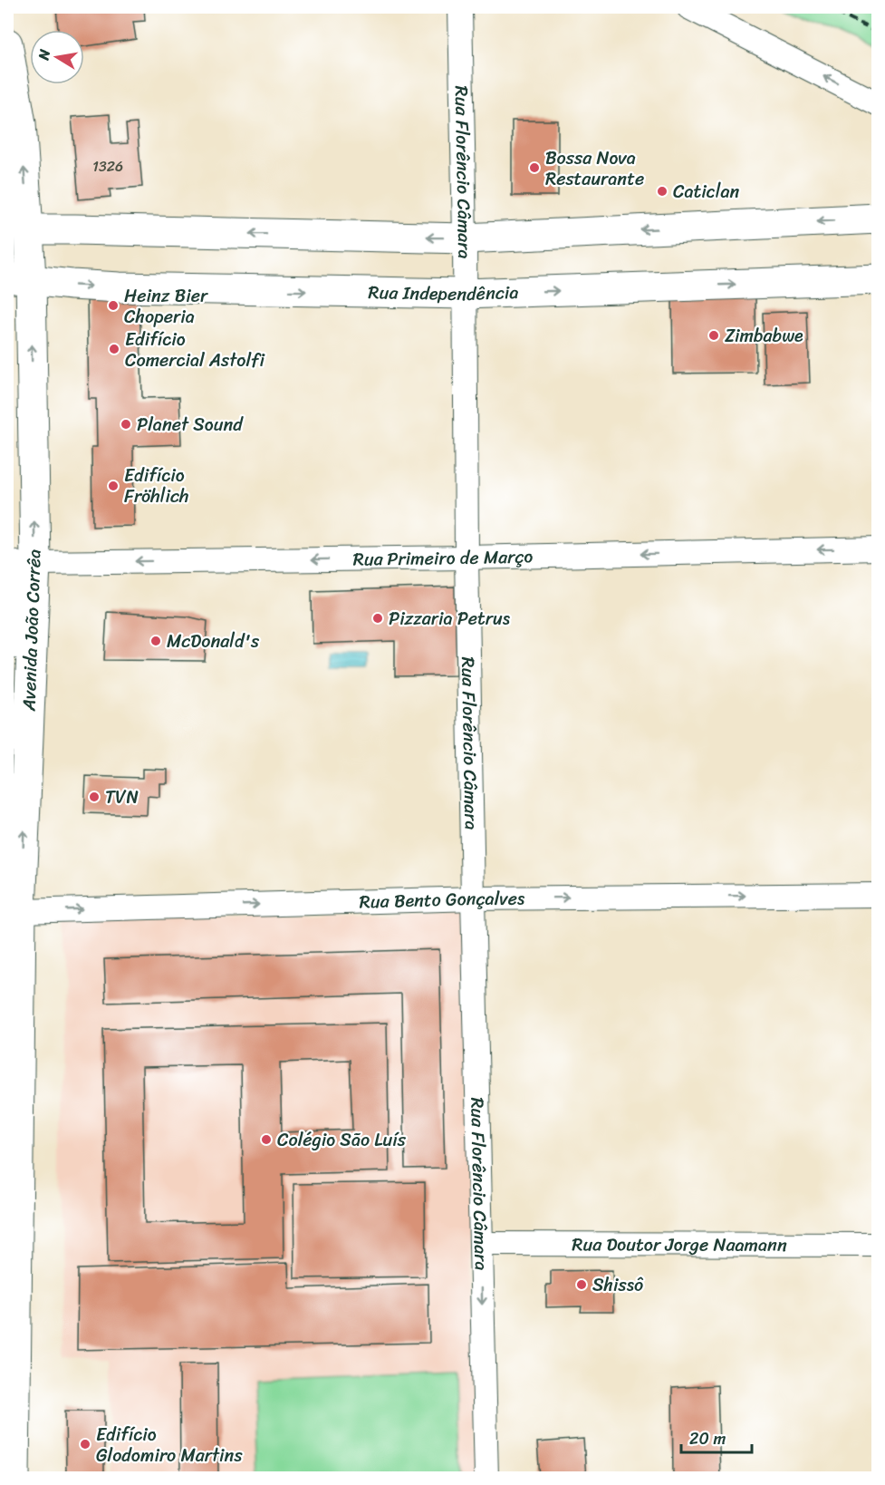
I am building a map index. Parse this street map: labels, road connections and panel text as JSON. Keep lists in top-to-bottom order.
{
  "streets": {
    "street": [
      "Rua Florêncio Câmara",
      "Rua Independência",
      "Rua Primeiro de Março",
      "Avenida João Corrêa",
      "Rua Bento Gonçalves",
      "Rua Doutor Jorge Naamann"
    ]
  },
  "crossings": [
    ["Rua Florêncio Câmara", "Rua Independência"],
    ["Rua Florêncio Câmara", "Rua Primeiro de Março"],
    ["Rua Florêncio Câmara", "Rua Bento Gonçalves"],
    ["Rua Florêncio Câmara", "Rua Doutor Jorge Naamann"],
    ["Rua Independência", "Avenida João Corrêa"],
    ["Rua Primeiro de Março", "Avenida João Corrêa"],
    ["Avenida João Corrêa", "Rua Bento Gonçalves"]
  ],
  "one_way": ["Rua Primeiro de Março", "Avenida João Corrêa", "Rua Bento Gonçalves"],
  "places": [
    "Bossa Nova Restaurante",
    "Caticlan",
    "Heinz Bier Choperia",
    "Zimbabwe",
    "Edifício Comercial Astolfi",
    "Planet Sound",
    "Edifício Fröhlich",
    "Pizzaria Petrus",
    "McDonald's",
    "TVN",
    "Colégio São Luís",
    "Shissô",
    "Edifício Glodomiro Martins"
  ],
  "house_numbers": ["1326"],
  "scale_bar": "20 m",
  "north": "left"
}
